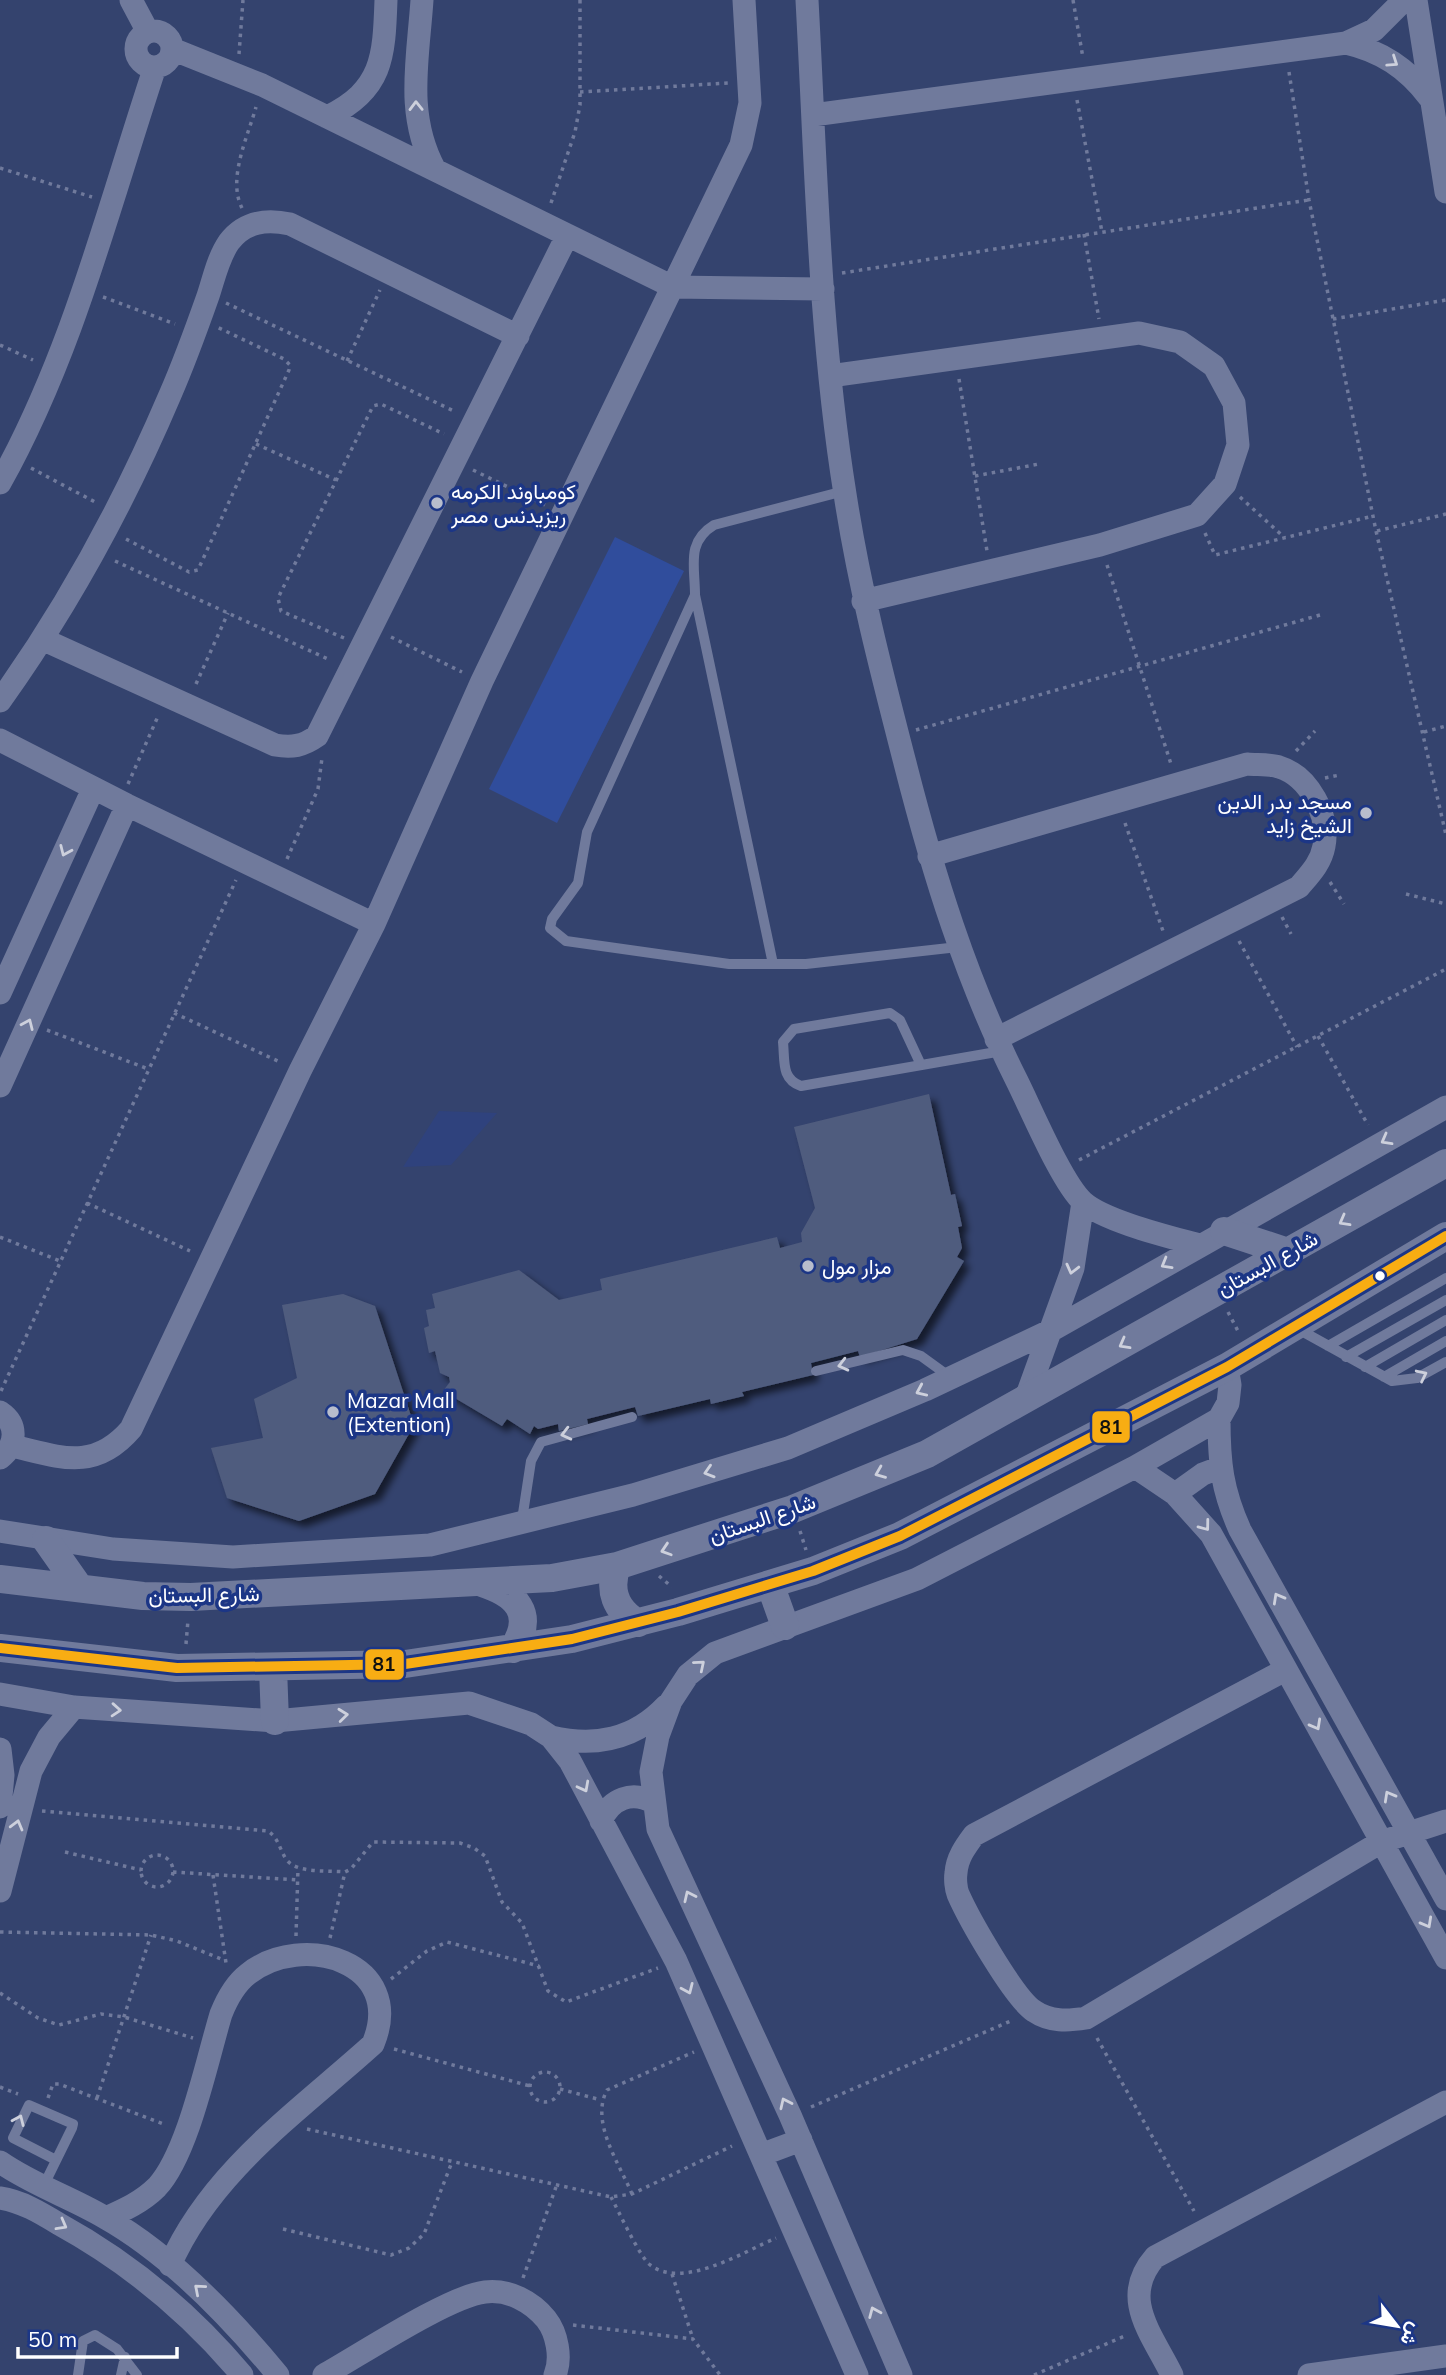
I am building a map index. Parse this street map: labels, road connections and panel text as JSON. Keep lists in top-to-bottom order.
{
  "streets": {
    "street": ["شارع البستان"]
  },
  "places": [
    "كومباوند الكرمه ريزيدنس مصر",
    "مسجد بدر الدين الشيخ زايد",
    "مزار مول",
    "Mazar Mall (Extention)"
  ],
  "lines": ["transit line 81"],
  "scale_bar": "50 m",
  "north": "bottom right"
}
